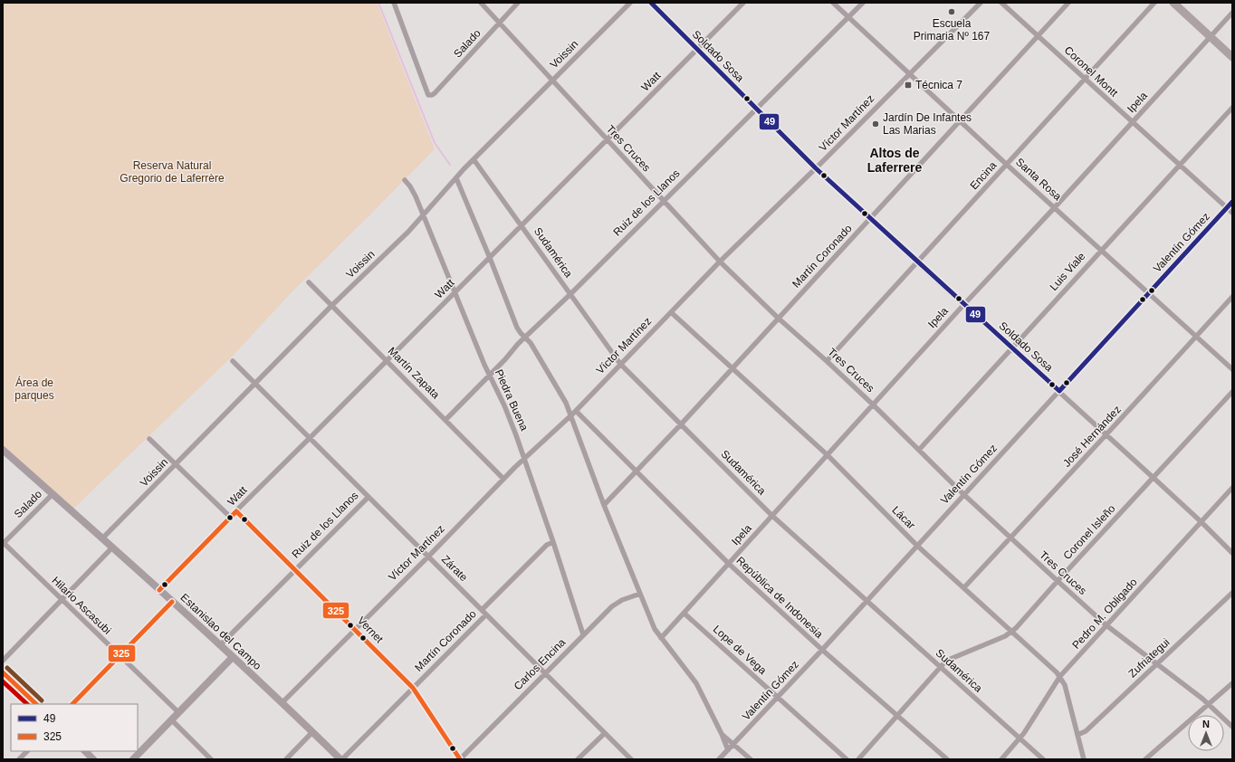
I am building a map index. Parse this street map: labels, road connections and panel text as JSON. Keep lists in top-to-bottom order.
{
  "streets": {
    "street": [
      "Salado",
      "Voissin",
      "Soldado Sosa",
      "Coronel Montt",
      "Watt",
      "Ipela",
      "Víctor Martínez",
      "Tres Cruces",
      "Encina",
      "Santa Rosa",
      "Ruiz de los Llanos",
      "Valentín Gómez",
      "Sudamérica",
      "Martín Coronado",
      "Luis Viale",
      "Martín Zapata",
      "Piedra Buena",
      "José Hernández",
      "Lácar",
      "Coronel Isleño",
      "Zárate",
      "República de Indonesia",
      "Hilario Ascasubi",
      "Pedro M. Obligado",
      "Vernet",
      "Estanislao del Campo",
      "Lope de Vega",
      "Zufriategui",
      "Carlos Encina"
    ]
  },
  "crossings": [
    ["Salado", "Tres Cruces"],
    ["Salado", "Hilario Ascasubi"],
    ["Salado", "Estanislao del Campo"],
    ["Voissin", "Tres Cruces"],
    ["Voissin", "Sudamérica"],
    ["Voissin", "Martín Zapata"],
    ["Voissin", "Piedra Buena"],
    ["Voissin", "Zárate"],
    ["Voissin", "Estanislao del Campo"],
    ["Soldado Sosa", "Watt"],
    ["Soldado Sosa", "Ipela"],
    ["Soldado Sosa", "Víctor Martínez"],
    ["Soldado Sosa", "Encina"],
    ["Soldado Sosa", "Ruiz de los Llanos"],
    ["Soldado Sosa", "Valentín Gómez"],
    ["Soldado Sosa", "Martín Coronado"],
    ["Soldado Sosa", "Luis Viale"],
    ["Soldado Sosa", "José Hernández"],
    ["Soldado Sosa", "Coronel Isleño"],
    ["Soldado Sosa", "Pedro M. Obligado"],
    ["Coronel Montt", "Ipela"],
    ["Coronel Montt", "Encina"],
    ["Coronel Montt", "Valentín Gómez"],
    ["Coronel Montt", "Martín Coronado"],
    ["Coronel Montt", "Luis Viale"],
    ["Watt", "Tres Cruces"],
    ["Watt", "Sudamérica"],
    ["Watt", "Martín Zapata"],
    ["Watt", "Piedra Buena"],
    ["Watt", "Zárate"],
    ["Watt", "Vernet"],
    ["Watt", "Estanislao del Campo"],
    ["Ipela", "Tres Cruces"],
    ["Ipela", "Santa Rosa"],
    ["Ipela", "Sudamérica"],
    ["Ipela", "Lácar"],
    ["Ipela", "República de Indonesia"],
    ["Ipela", "Lope de Vega"],
    ["Víctor Martínez", "Tres Cruces"],
    ["Víctor Martínez", "Santa Rosa"],
    ["Víctor Martínez", "Sudamérica"],
    ["Víctor Martínez", "Martín Zapata"],
    ["Víctor Martínez", "Piedra Buena"],
    ["Víctor Martínez", "Lácar"],
    ["Víctor Martínez", "Zárate"],
    ["Víctor Martínez", "República de Indonesia"],
    ["Víctor Martínez", "Vernet"],
    ["Víctor Martínez", "Estanislao del Campo"],
    ["Tres Cruces", "Encina"],
    ["Tres Cruces", "Ruiz de los Llanos"],
    ["Tres Cruces", "Valentín Gómez"],
    ["Tres Cruces", "Martín Coronado"],
    ["Tres Cruces", "Luis Viale"],
    ["Tres Cruces", "José Hernández"],
    ["Tres Cruces", "Coronel Isleño"],
    ["Tres Cruces", "Pedro M. Obligado"],
    ["Tres Cruces", "Zufriategui"],
    ["Encina", "Santa Rosa"],
    ["Santa Rosa", "Ruiz de los Llanos"],
    ["Santa Rosa", "Valentín Gómez"],
    ["Santa Rosa", "Martín Coronado"],
    ["Santa Rosa", "Luis Viale"],
    ["Santa Rosa", "José Hernández"],
    ["Ruiz de los Llanos", "Sudamérica"],
    ["Ruiz de los Llanos", "Martín Zapata"],
    ["Ruiz de los Llanos", "Piedra Buena"],
    ["Ruiz de los Llanos", "Zárate"],
    ["Ruiz de los Llanos", "Vernet"],
    ["Ruiz de los Llanos", "Estanislao del Campo"],
    ["Valentín Gómez", "Sudamérica"],
    ["Valentín Gómez", "Lácar"],
    ["Valentín Gómez", "República de Indonesia"],
    ["Valentín Gómez", "Lope de Vega"],
    ["Sudamérica", "Martín Coronado"],
    ["Sudamérica", "Coronel Isleño"],
    ["Sudamérica", "Pedro M. Obligado"],
    ["Martín Coronado", "Piedra Buena"],
    ["Martín Coronado", "Lácar"],
    ["Martín Coronado", "Zárate"],
    ["Martín Coronado", "República de Indonesia"],
    ["Martín Coronado", "Vernet"],
    ["Martín Coronado", "Estanislao del Campo"],
    ["Piedra Buena", "Carlos Encina"],
    ["José Hernández", "Lácar"],
    ["Lácar", "Coronel Isleño"],
    ["Lácar", "Pedro M. Obligado"],
    ["Lácar", "Zufriategui"],
    ["Coronel Isleño", "República de Indonesia"],
    ["Zárate", "Carlos Encina"],
    ["Vernet", "Carlos Encina"]
  ],
  "districts": ["Altos de Laferrere"],
  "parks": ["Reserva Natural Gregorio de Laferrère", "Área de parques"],
  "places": {
    "other": ["Escuela Primaria Nº 167", "Jardín De Infantes Las Marias"],
    "transit": ["Técnica 7"]
  },
  "lines": ["transit line 49", "transit line 325"],
  "legend": ["49", "325"],
  "north": "top"
}
